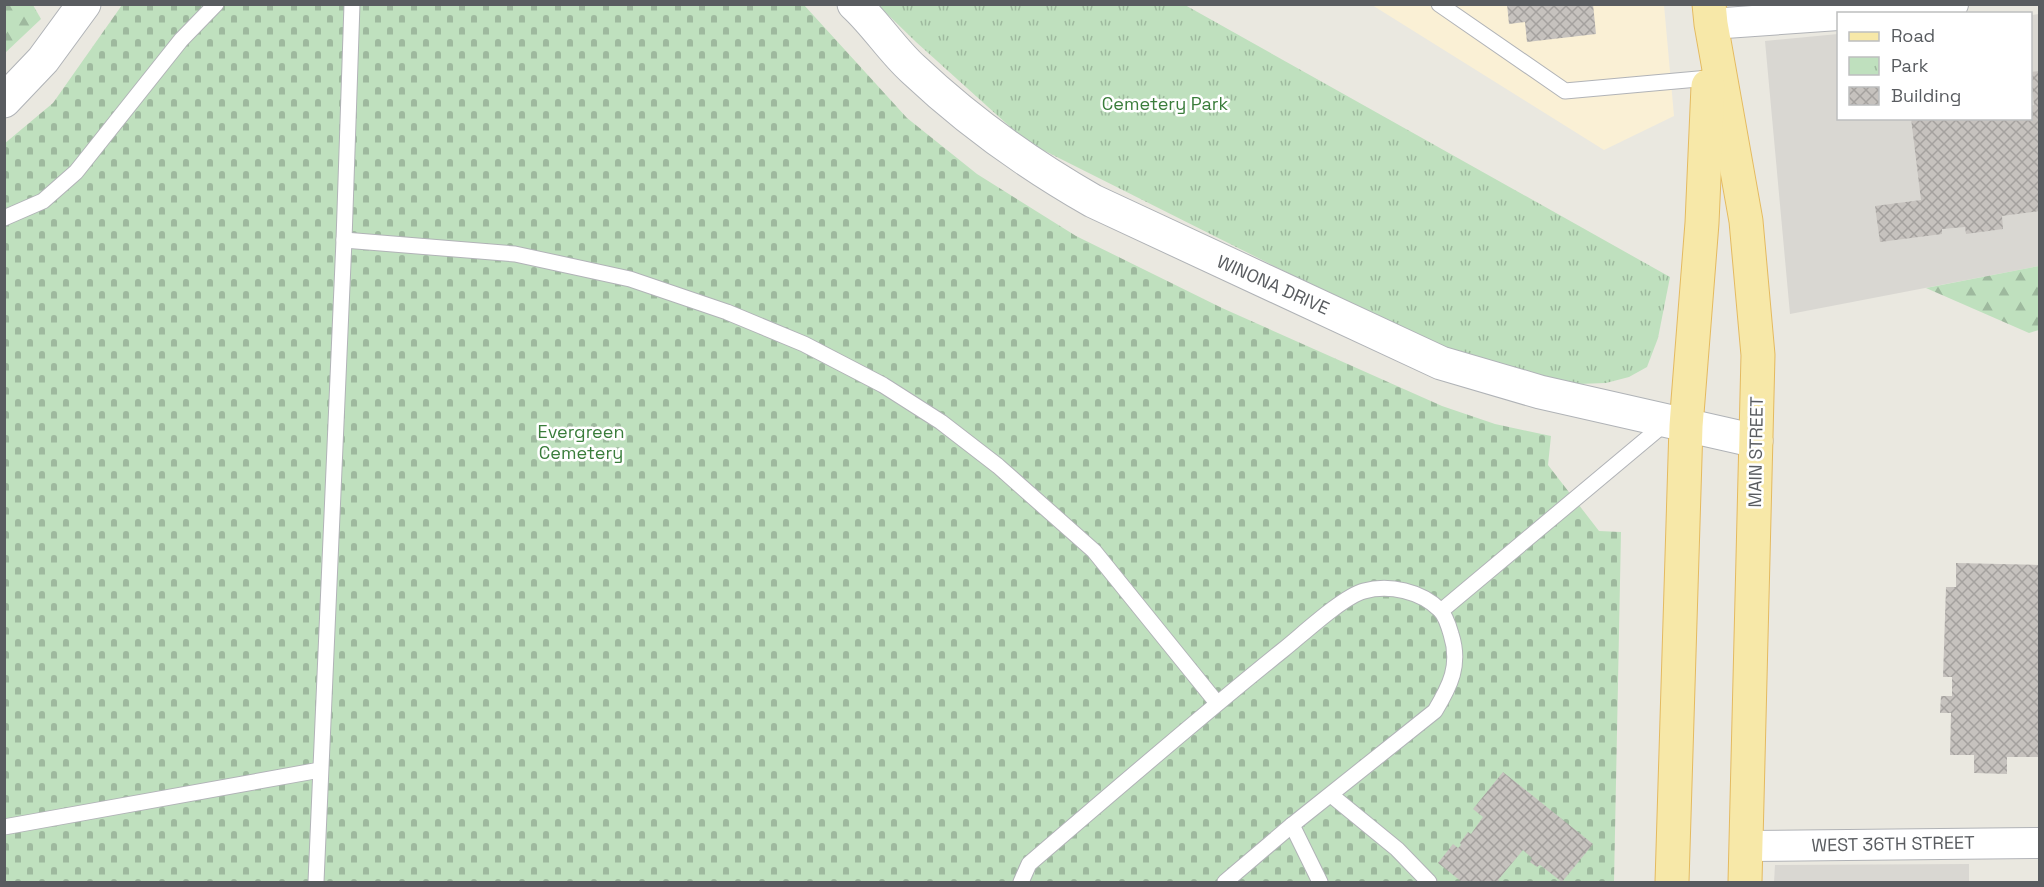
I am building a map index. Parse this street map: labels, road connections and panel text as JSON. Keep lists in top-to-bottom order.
{
  "streets": {
    "main road": ["MAIN STREET"],
    "street": ["WINONA DRIVE", "WEST 36TH STREET"]
  },
  "crossings": [
    ["WINONA DRIVE", "MAIN STREET"],
    ["MAIN STREET", "WEST 36TH STREET"]
  ],
  "parks": ["Cemetery Park", "Evergreen Cemetery"],
  "legend": ["Road", "Park", "Building"]
}
